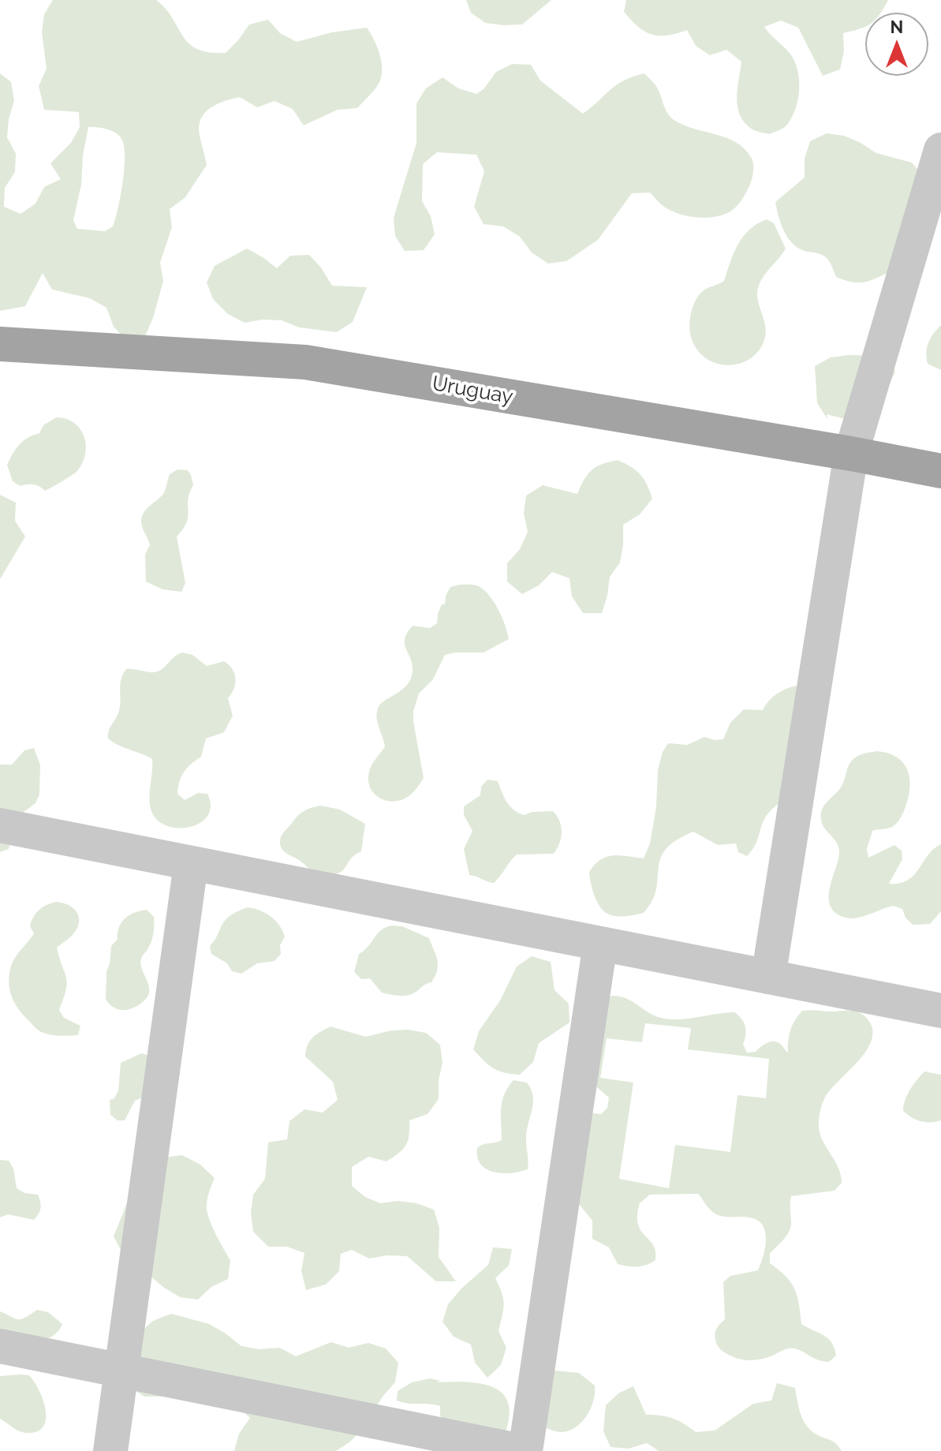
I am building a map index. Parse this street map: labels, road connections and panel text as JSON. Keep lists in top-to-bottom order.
{
  "streets": {
    "main road": ["Uruguay"]
  },
  "north": "top"
}
